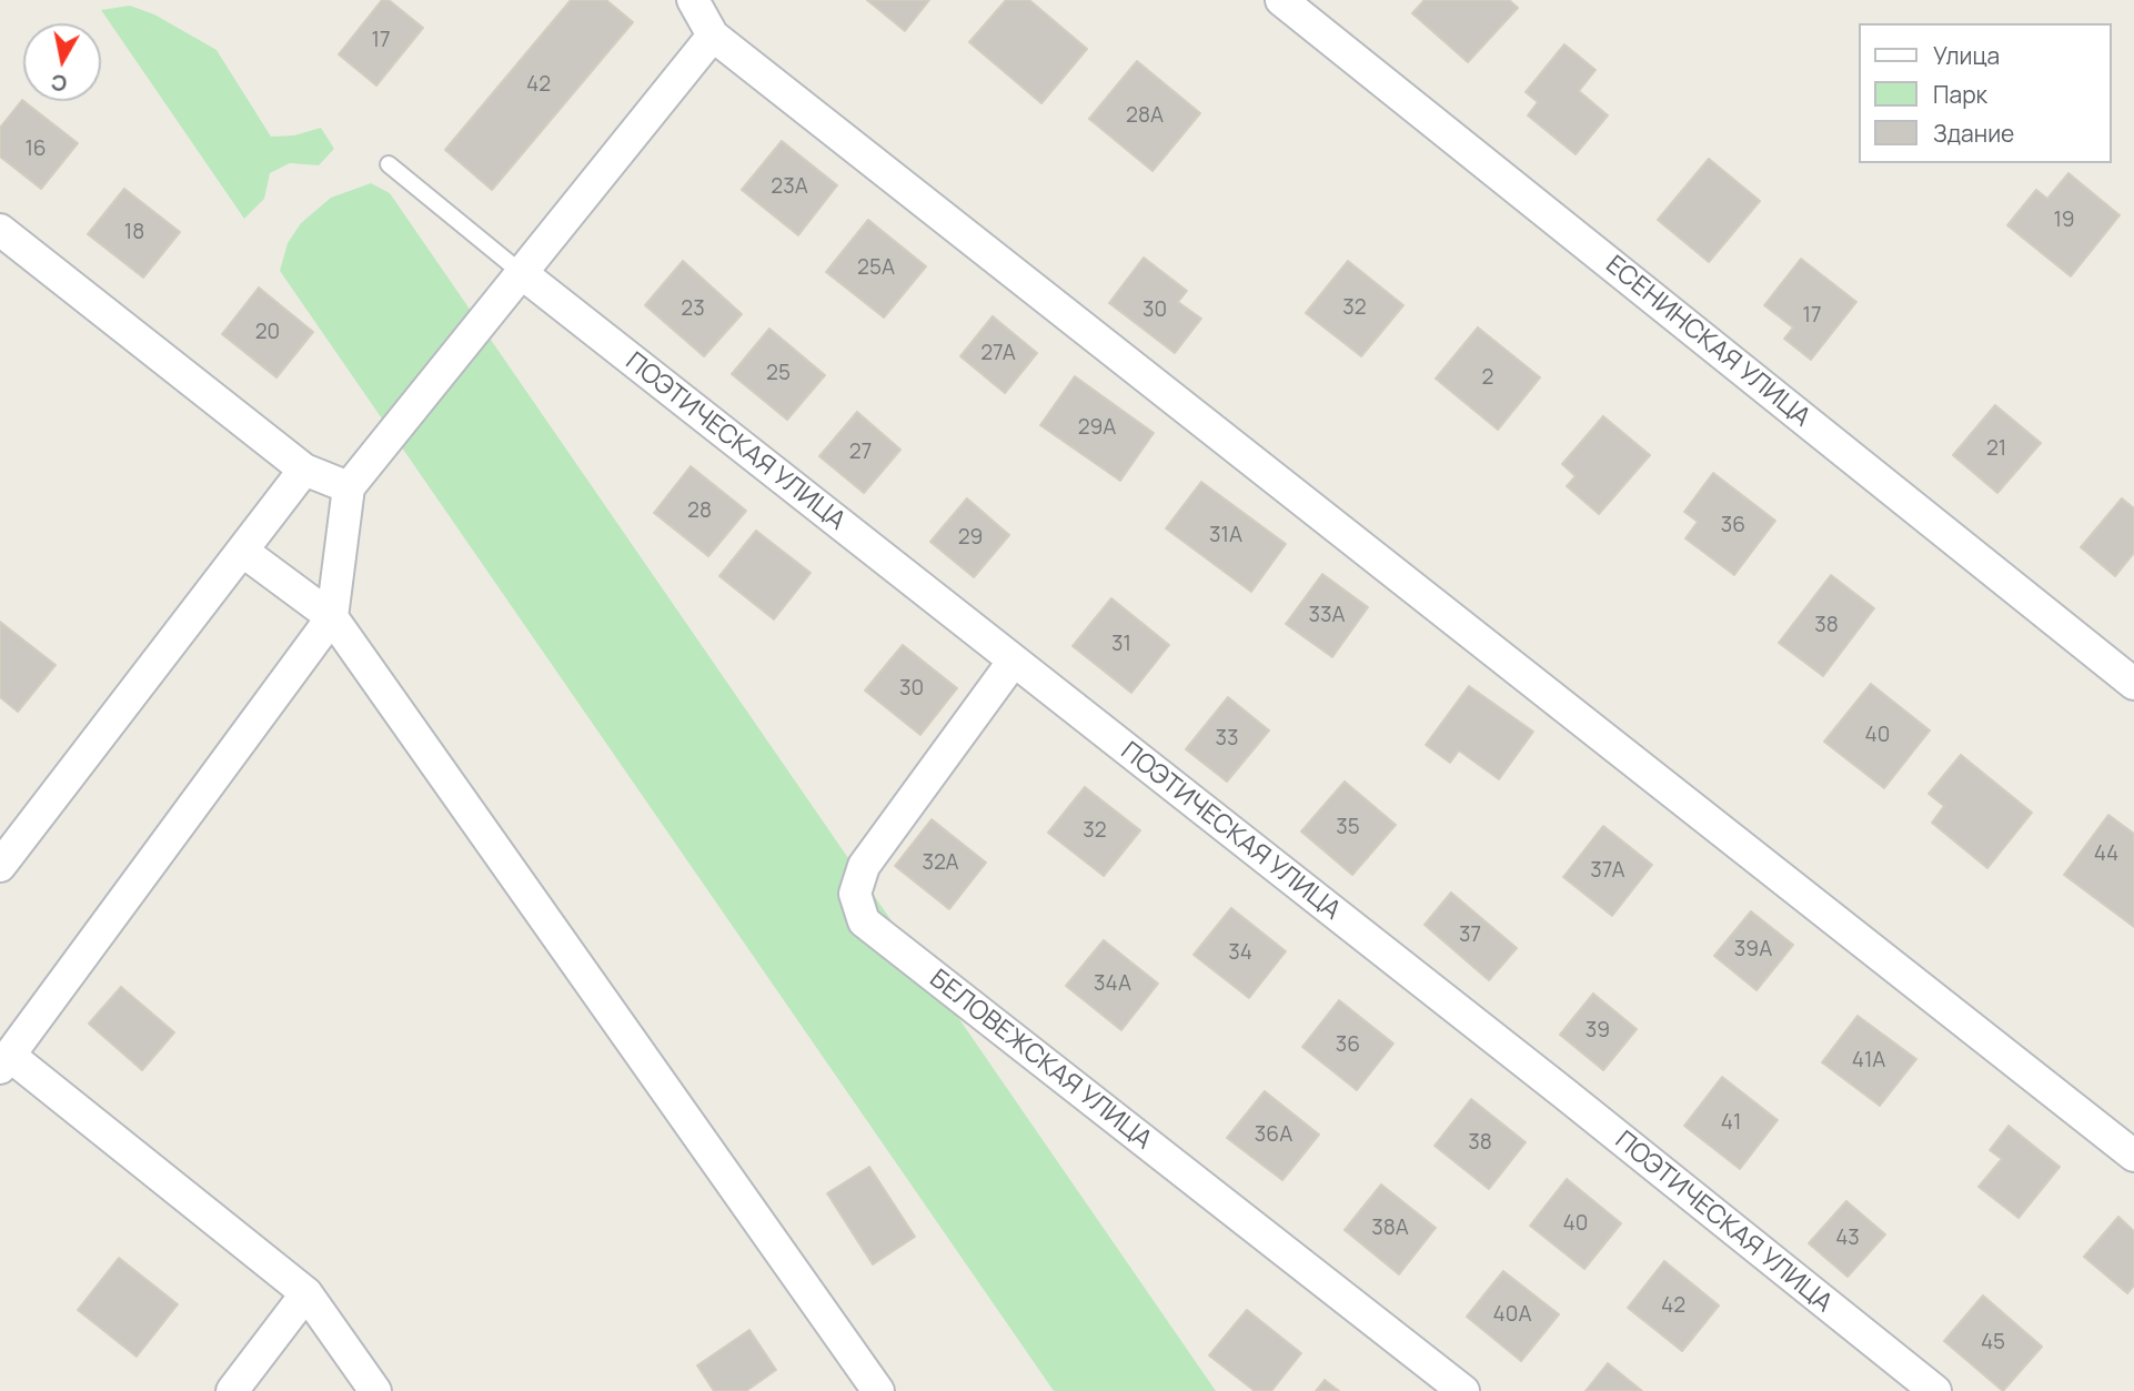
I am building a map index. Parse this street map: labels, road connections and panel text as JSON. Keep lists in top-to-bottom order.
{
  "streets": {
    "street": ["ЕСЕНИНСКАЯ УЛИЦА", "ПОЭТИЧЕСКАЯ УЛИЦА", "БЕЛОВЕЖСКАЯ УЛИЦА"]
  },
  "crossings": [
    ["ПОЭТИЧЕСКАЯ УЛИЦА", "БЕЛОВЕЖСКАЯ УЛИЦА"]
  ],
  "house_numbers": [
    "17",
    "42",
    "28А",
    "16",
    "23А",
    "19",
    "18",
    "25А",
    "32",
    "23",
    "30",
    "17",
    "20",
    "27А",
    "25",
    "2",
    "29А",
    "21",
    "27",
    "28",
    "36",
    "31А",
    "29",
    "33А",
    "38",
    "31",
    "30",
    "40",
    "33",
    "35",
    "32",
    "44",
    "32А",
    "37А",
    "37",
    "39А",
    "34",
    "34А",
    "39",
    "36",
    "41А",
    "41",
    "36А",
    "38",
    "40",
    "38А",
    "43",
    "42",
    "40А",
    "45"
  ],
  "legend": ["Улица", "Парк", "Здание"],
  "north": "bottom"
}
